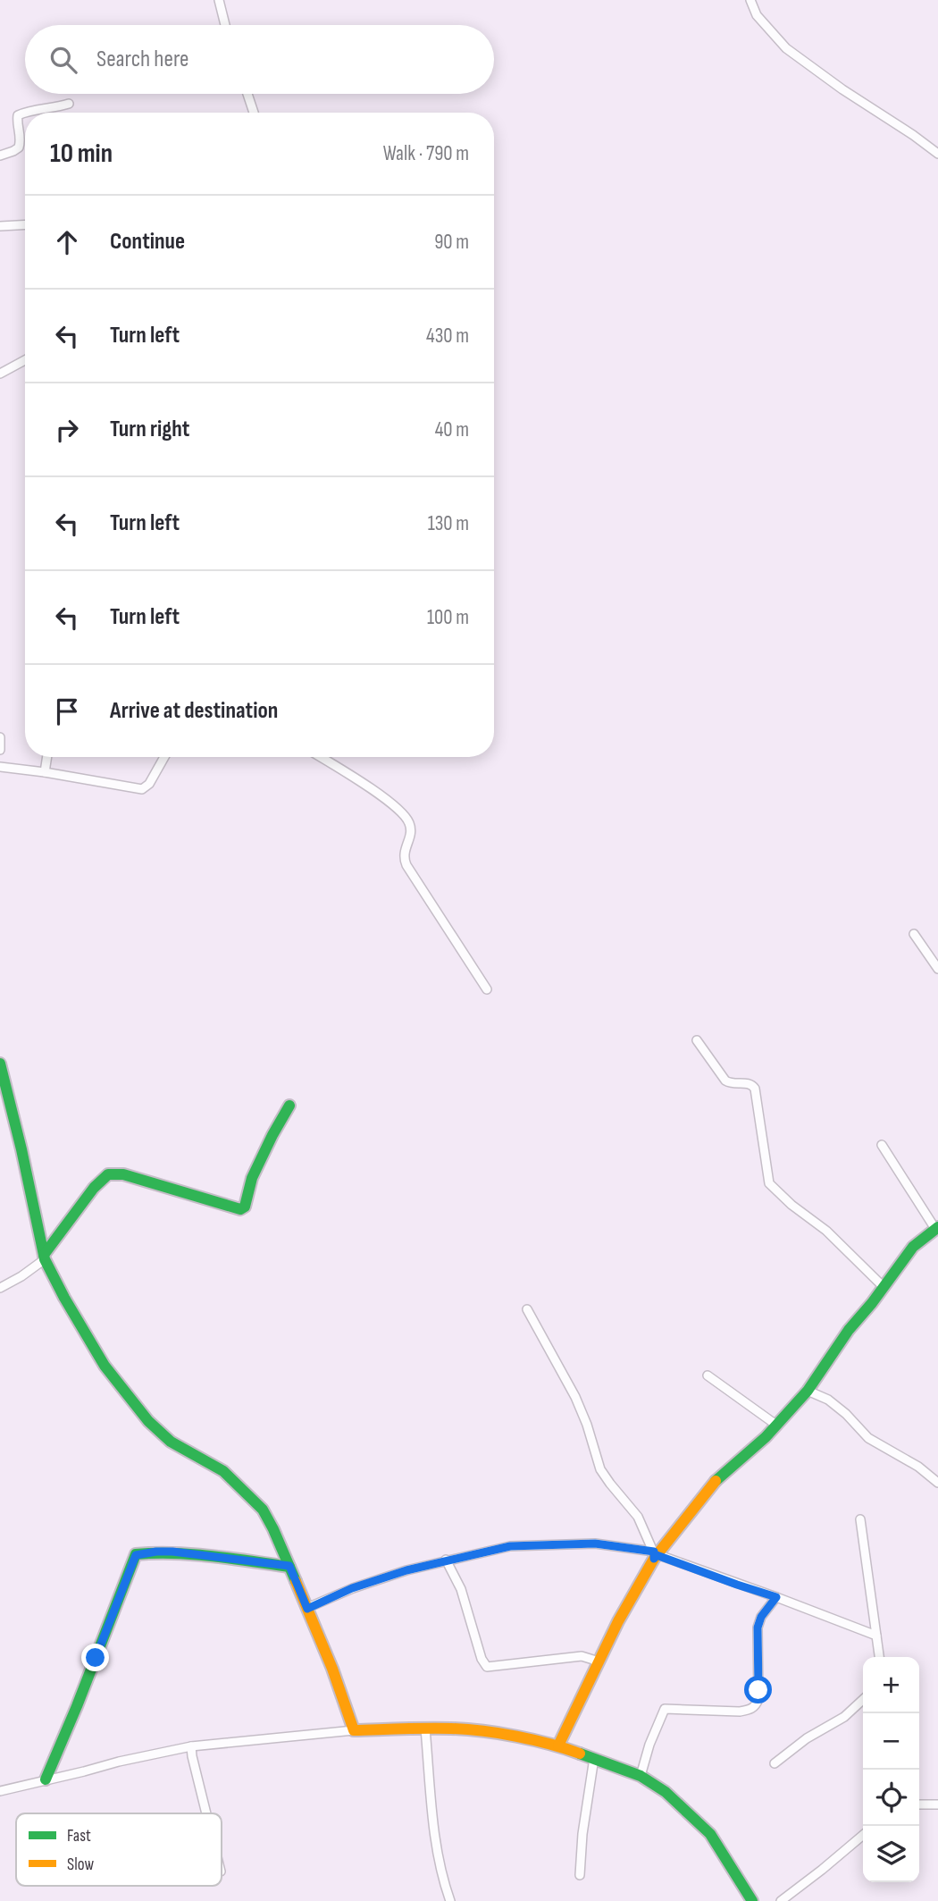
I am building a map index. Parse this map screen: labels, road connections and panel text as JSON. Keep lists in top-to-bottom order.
{
  "legend": ["Fast", "Slow"],
  "page": {
    "search": "Search here",
    "heading": ["10 min", "Walk · 790 m"],
    "list": [
      ["Continue", "90 m"],
      ["Turn left", "430 m"],
      ["Turn right", "40 m"],
      ["Turn left", "130 m"],
      ["Turn left", "100 m"],
      "Arrive at destination"
    ],
    "map_buttons": ["+", "−"]
  }
}
